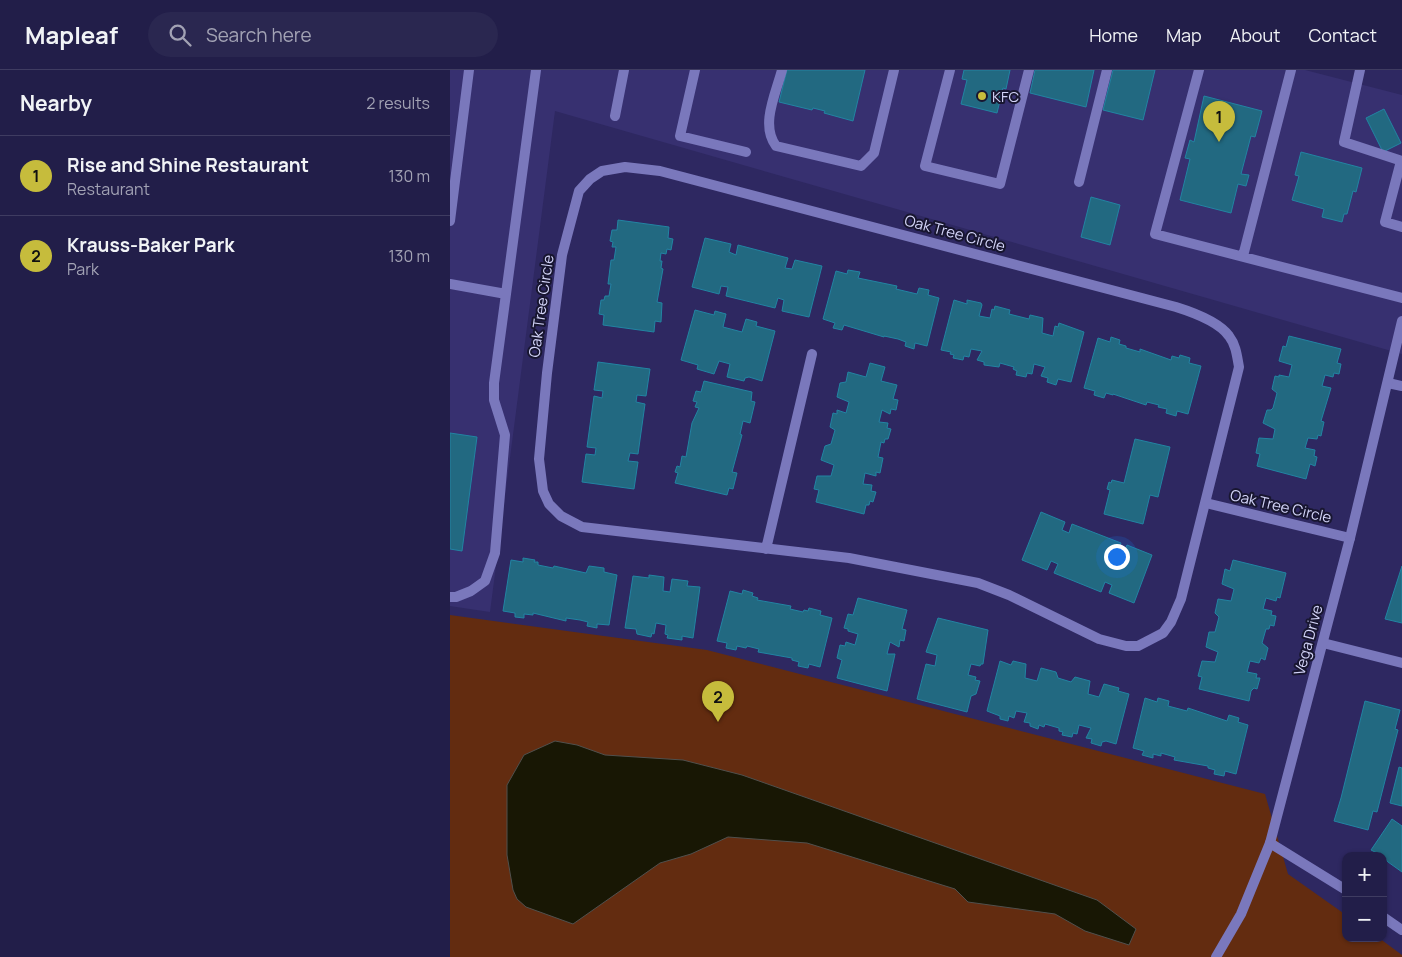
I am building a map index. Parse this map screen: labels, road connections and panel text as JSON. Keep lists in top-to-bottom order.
{
  "streets": {
    "street": ["Oak Tree Circle", "Vega Drive"]
  },
  "crossings": [
    ["Oak Tree Circle", "Vega Drive"]
  ],
  "places": ["KFC"],
  "page": {
    "header": "Mapleaf",
    "search": "Search here",
    "nav": [
      "Home",
      "Map",
      "About",
      "Contact"
    ],
    "heading": ["Nearby", "2 results"],
    "pins": ["1", "2"],
    "list": [
      {
        "mark": "1",
        "name": "Rise and Shine Restaurant",
        "note": "Restaurant",
        "value": "130 m"
      },
      {
        "mark": "2",
        "name": "Krauss-Baker Park",
        "note": "Park",
        "value": "130 m"
      }
    ],
    "map_buttons": ["+", "−"]
  }
}
